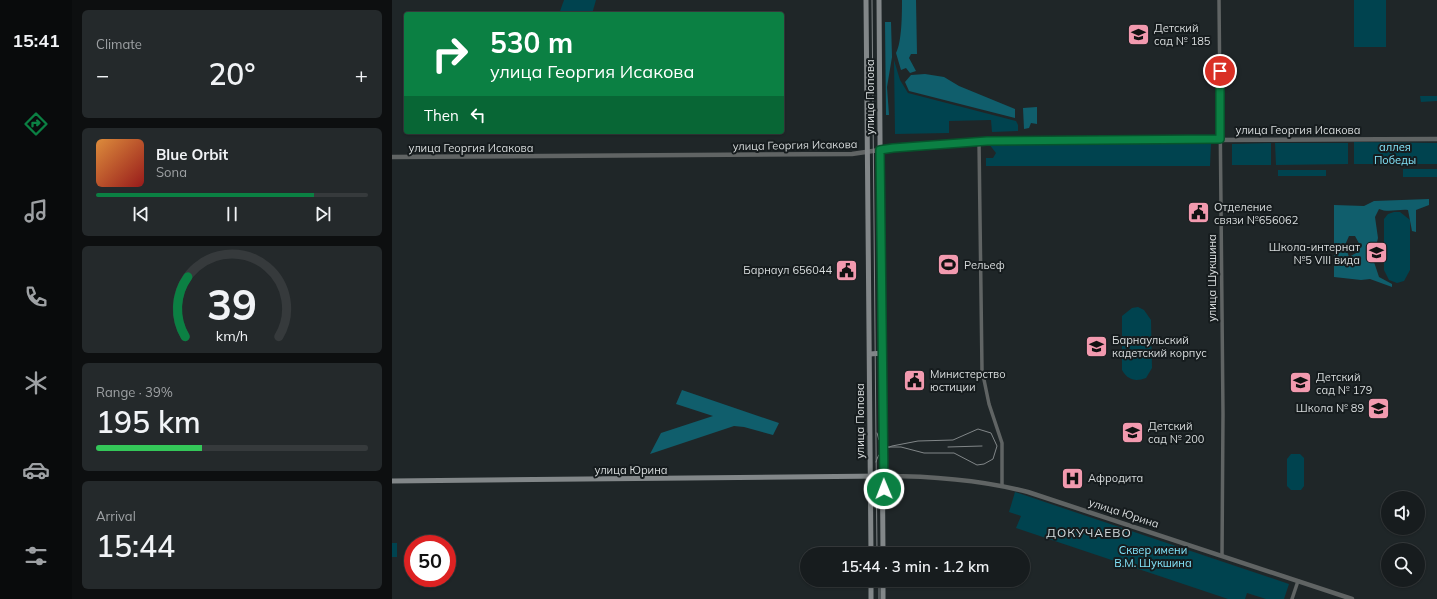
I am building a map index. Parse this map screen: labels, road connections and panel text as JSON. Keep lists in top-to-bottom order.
{
  "streets": {
    "main road": ["улица Попова", "улица Юрина"],
    "street": ["улица Георгия Исакова", "улица Шукшина"]
  },
  "crossings": [
    ["улица Попова", "улица Георгия Исакова"],
    ["улица Попова", "улица Юрина"],
    ["улица Георгия Исакова", "улица Шукшина"],
    ["улица Шукшина", "улица Юрина"]
  ],
  "districts": ["ДОКУЧАЕВО"],
  "parks": ["аллея Победы", "Сквер имени В.М. Шукшина"],
  "places": {
    "school or university": [
      "Детский сад № 185",
      "Школа-интернат №5 VIII вида",
      "Барнаульский кадетский корпус",
      "Детский сад № 179",
      "Школа № 89",
      "Детский сад № 200"
    ],
    "public building": ["Отделение связи №656062", "Барнаул 656044", "Министерство юстиции"],
    "sports": ["Рельеф"],
    "hospital": ["Афродита"]
  },
  "page": {
    "tabs": "15:41",
    "tile": [
      "Climate",
      ["Range · 39%", "195 km"],
      ["Arrival", "15:44"]
    ],
    "turn": ["530 m", "улица Георгия Исакова"],
    "heat": ["−", "20°", "+"],
    "then": "Then",
    "song": ["Blue Orbit", "Sona"],
    "limit": "50",
    "trip": "15:44 · 3 min · 1.2 km",
    "gauge": ["39", "km/h"]
  }
}
